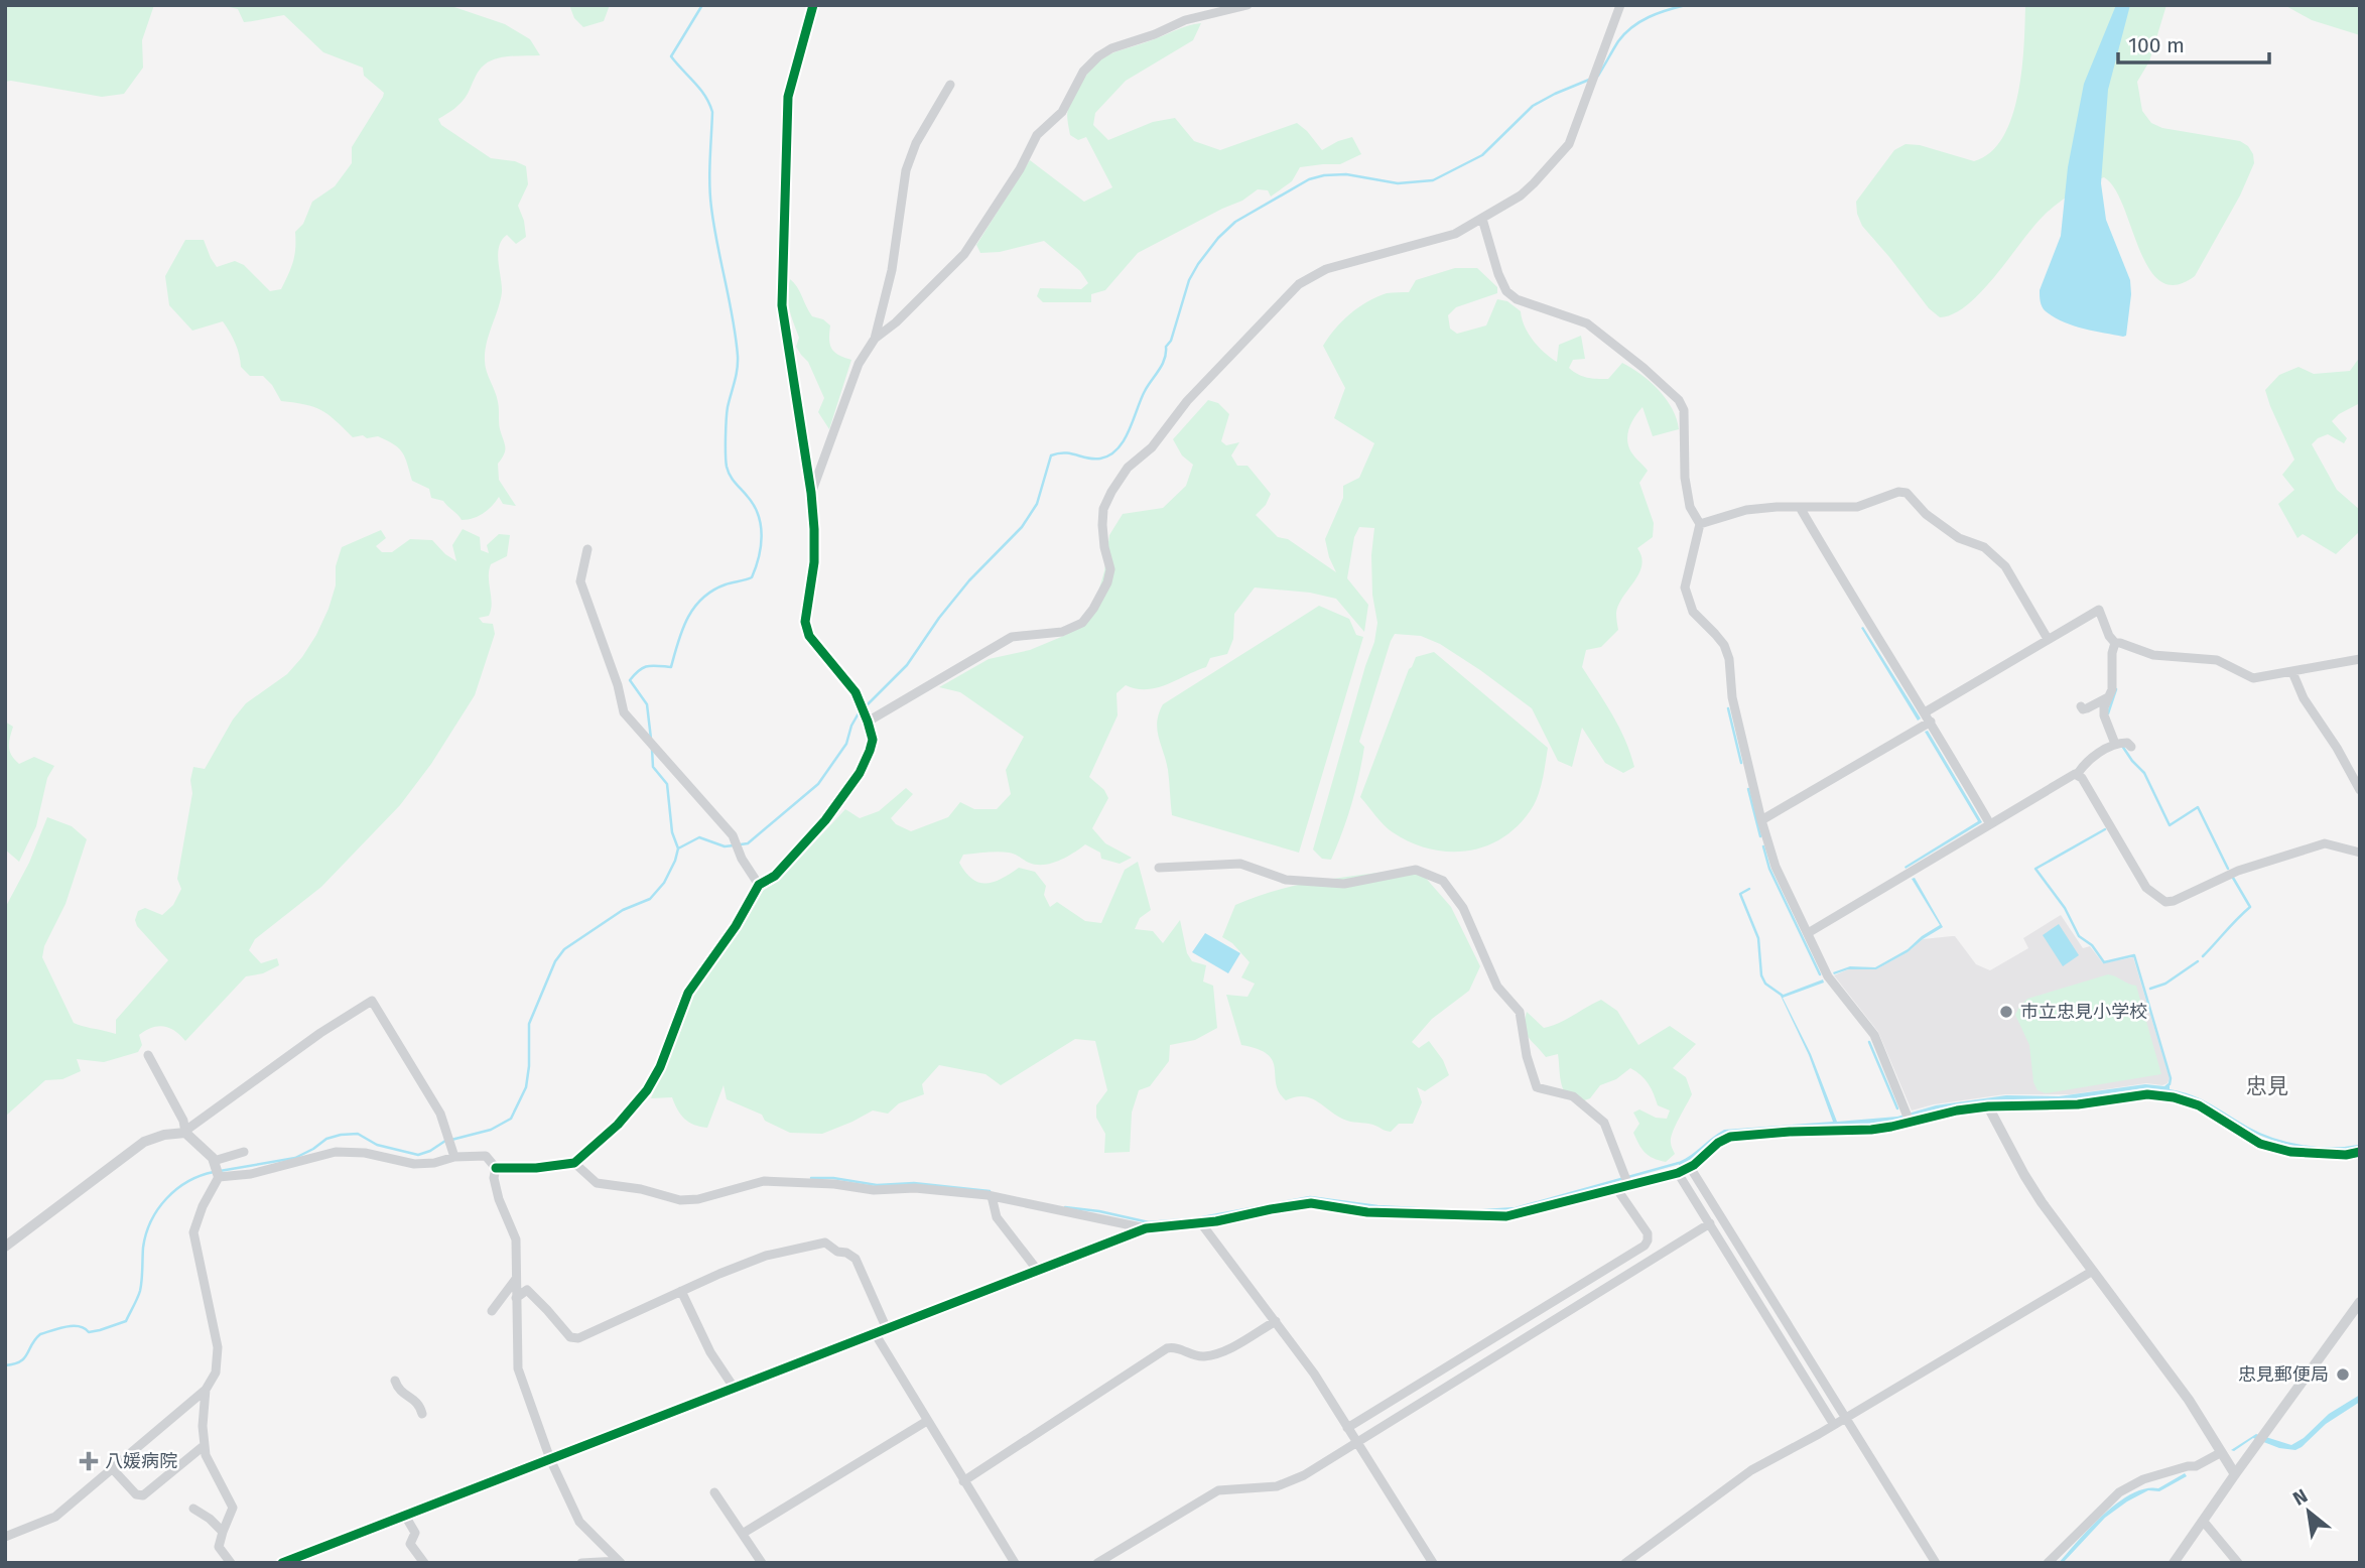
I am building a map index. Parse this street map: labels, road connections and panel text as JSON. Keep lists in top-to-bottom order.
{
  "districts": ["忠見"],
  "places": {
    "other": ["市立忠見小学校", "忠見郵便局"],
    "health": ["八媛病院"]
  },
  "scale_bar": "100 m",
  "north": "top left"
}
